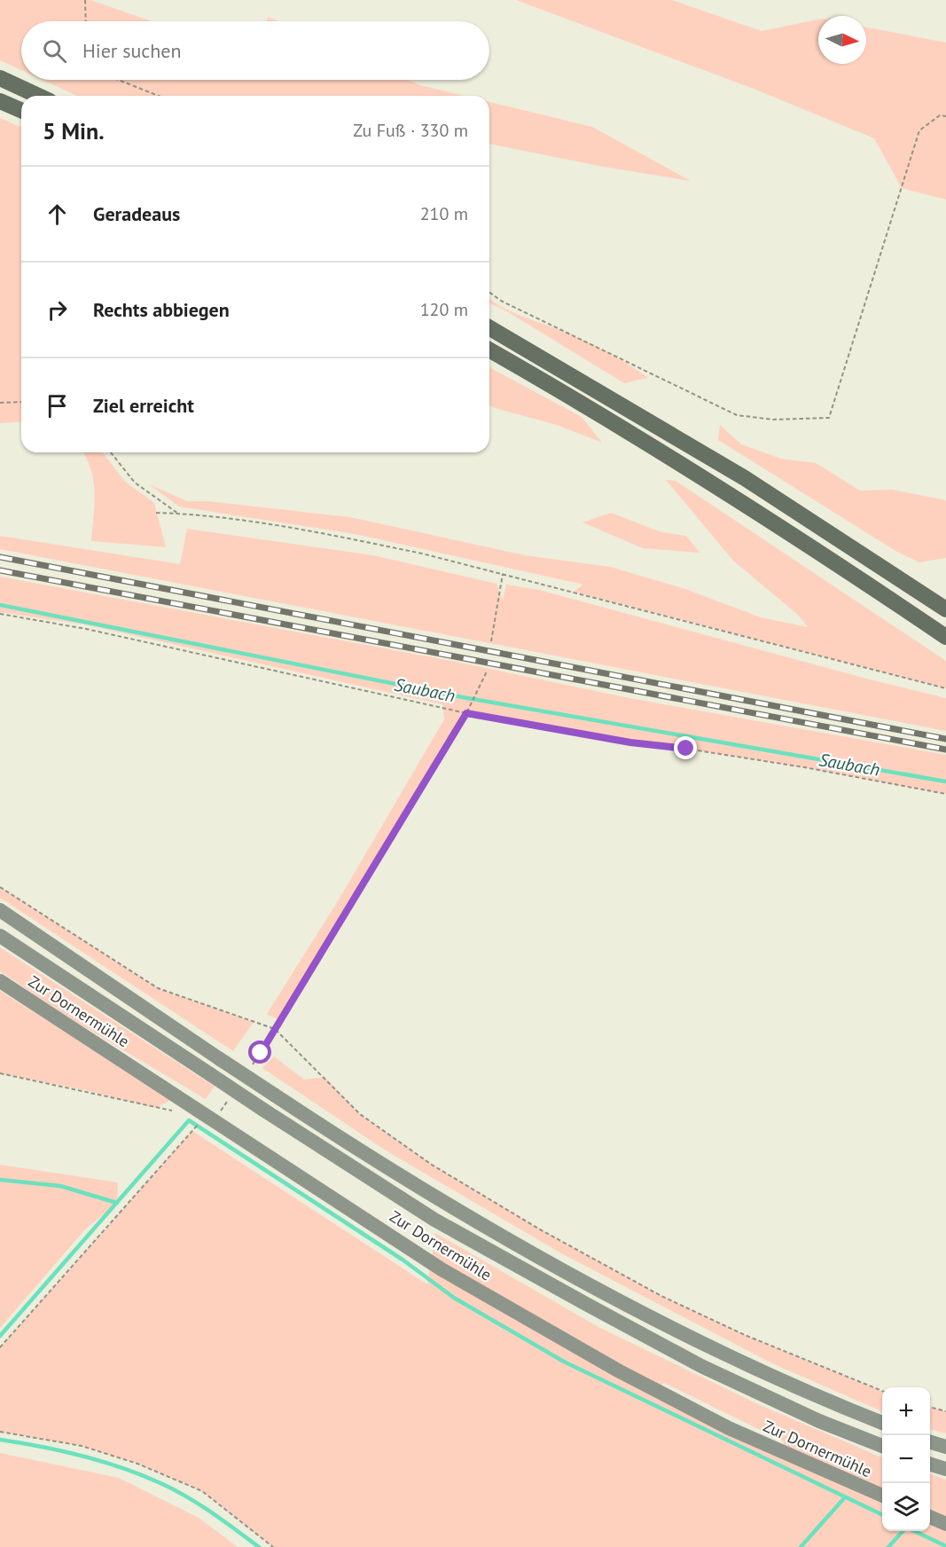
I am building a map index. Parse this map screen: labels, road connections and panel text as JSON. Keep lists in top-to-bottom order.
{
  "streets": {
    "main road": ["Zur Dornermühle"]
  },
  "water": ["Saubach"],
  "north": "right",
  "page": {
    "search": "Hier suchen",
    "heading": ["5 Min.", "Zu Fuß · 330 m"],
    "list": [
      ["Geradeaus", "210 m"],
      ["Rechts abbiegen", "120 m"],
      "Ziel erreicht"
    ],
    "map_buttons": ["+", "−"]
  }
}
